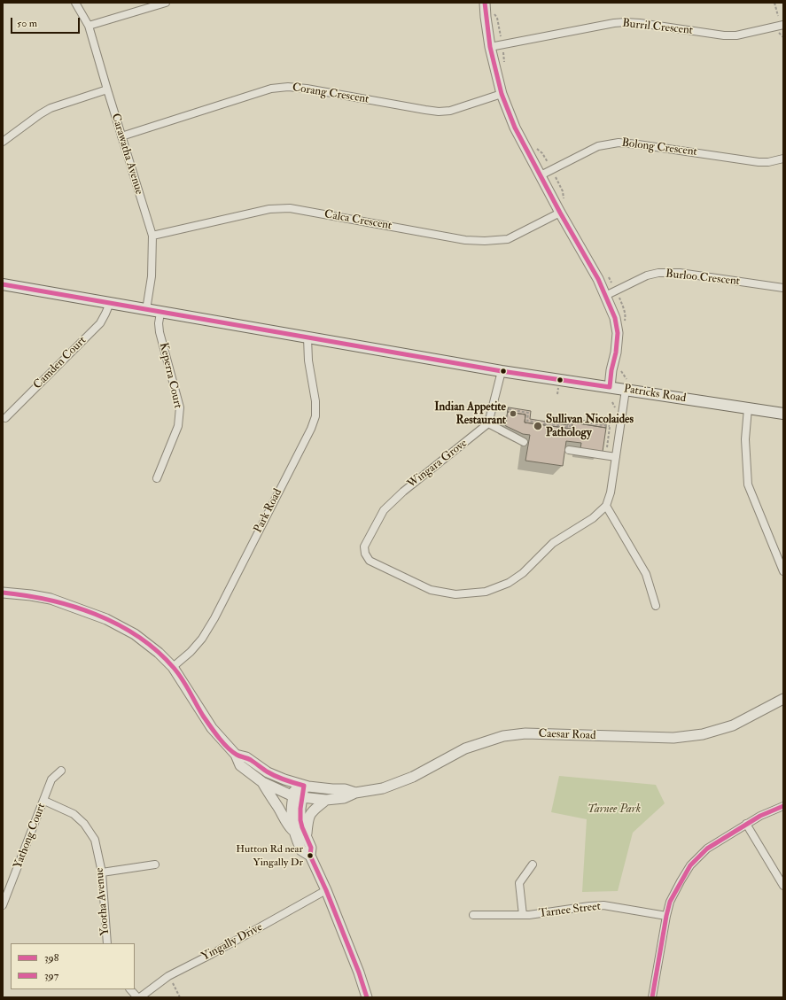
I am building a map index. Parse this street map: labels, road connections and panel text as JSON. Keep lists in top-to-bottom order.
{
  "streets": {
    "main road": ["Patricks Road"],
    "street": [
      "Burril Crescent",
      "Corang Crescent",
      "Bolong Crescent",
      "Carawatha Avenue",
      "Calca Crescent",
      "Burloo Crescent",
      "Camden Court",
      "Keperra Court",
      "Wingara Grove",
      "Park Road",
      "Caesar Road",
      "Yathong Court",
      "Yootha Avenue",
      "Tarnee Street",
      "Yingally Drive"
    ]
  },
  "crossings": [
    ["Corang Crescent", "Carawatha Avenue"],
    ["Carawatha Avenue", "Calca Crescent"],
    ["Carawatha Avenue", "Patricks Road"],
    ["Camden Court", "Patricks Road"],
    ["Keperra Court", "Patricks Road"],
    ["Patricks Road", "Park Road"],
    ["Yathong Court", "Yootha Avenue"]
  ],
  "parks": ["Tarnee Park"],
  "places": ["Indian Appetite Restaurant", "Sullivan Nicolaides Pathology", "Hutton Rd near Yingally Dr"],
  "lines": ["transit line 398", "transit line 397"],
  "legend": ["398", "397"],
  "scale_bar": "50 m"
}
